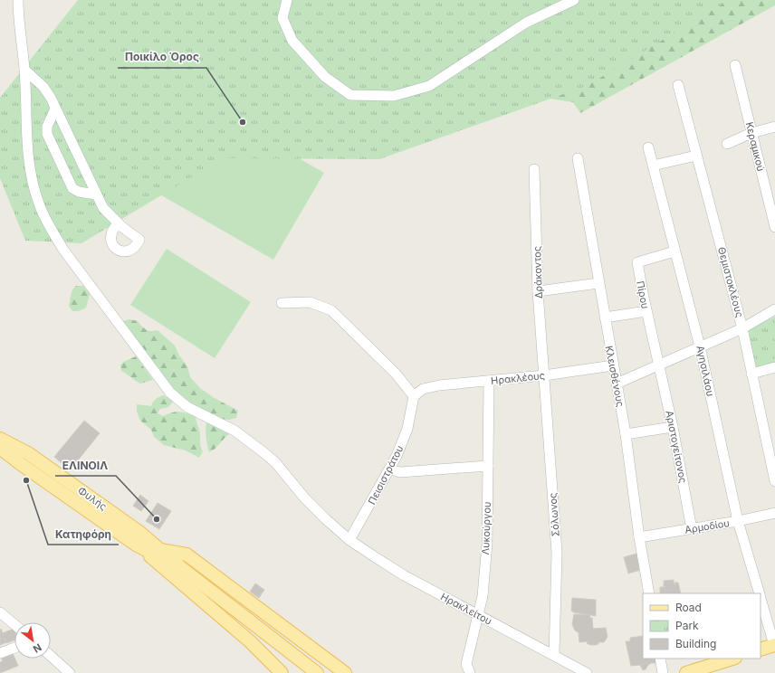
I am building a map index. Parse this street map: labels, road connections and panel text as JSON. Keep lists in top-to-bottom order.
{
  "streets": {
    "main road": ["Φυλής"],
    "street": [
      "Κεραμικού",
      "Δράκοντος",
      "Θεμιστοκλέους",
      "Πίρου",
      "Αγησιλάου",
      "Κλεισθένους",
      "Ηρακλέους",
      "Αριστογείτονος",
      "Πεισιστράτου",
      "Σόλωνος",
      "Αρμοδίου",
      "Λυκούργου",
      "Ηρακλείτου"
    ]
  },
  "crossings": [
    ["Δράκοντος", "Ηρακλέους"],
    ["Δράκοντος", "Σόλωνος"],
    ["Πίρου", "Αγησιλάου"],
    ["Πίρου", "Αριστογείτονος"],
    ["Αγησιλάου", "Αρμοδίου"],
    ["Κλεισθένους", "Ηρακλέους"],
    ["Κλεισθένους", "Αρμοδίου"],
    ["Ηρακλέους", "Πεισιστράτου"],
    ["Ηρακλέους", "Σόλωνος"],
    ["Ηρακλέους", "Λυκούργου"],
    ["Αριστογείτονος", "Αρμοδίου"],
    ["Πεισιστράτου", "Ηρακλείτου"],
    ["Σόλωνος", "Ηρακλείτου"],
    ["Λυκούργου", "Ηρακλείτου"]
  ],
  "places": ["Ποικίλο Όρος", "Κατηφόρη", "ΕΛΙΝΟΙΛ"],
  "legend": ["Road", "Park", "Building"],
  "north": "bottom right"
}
